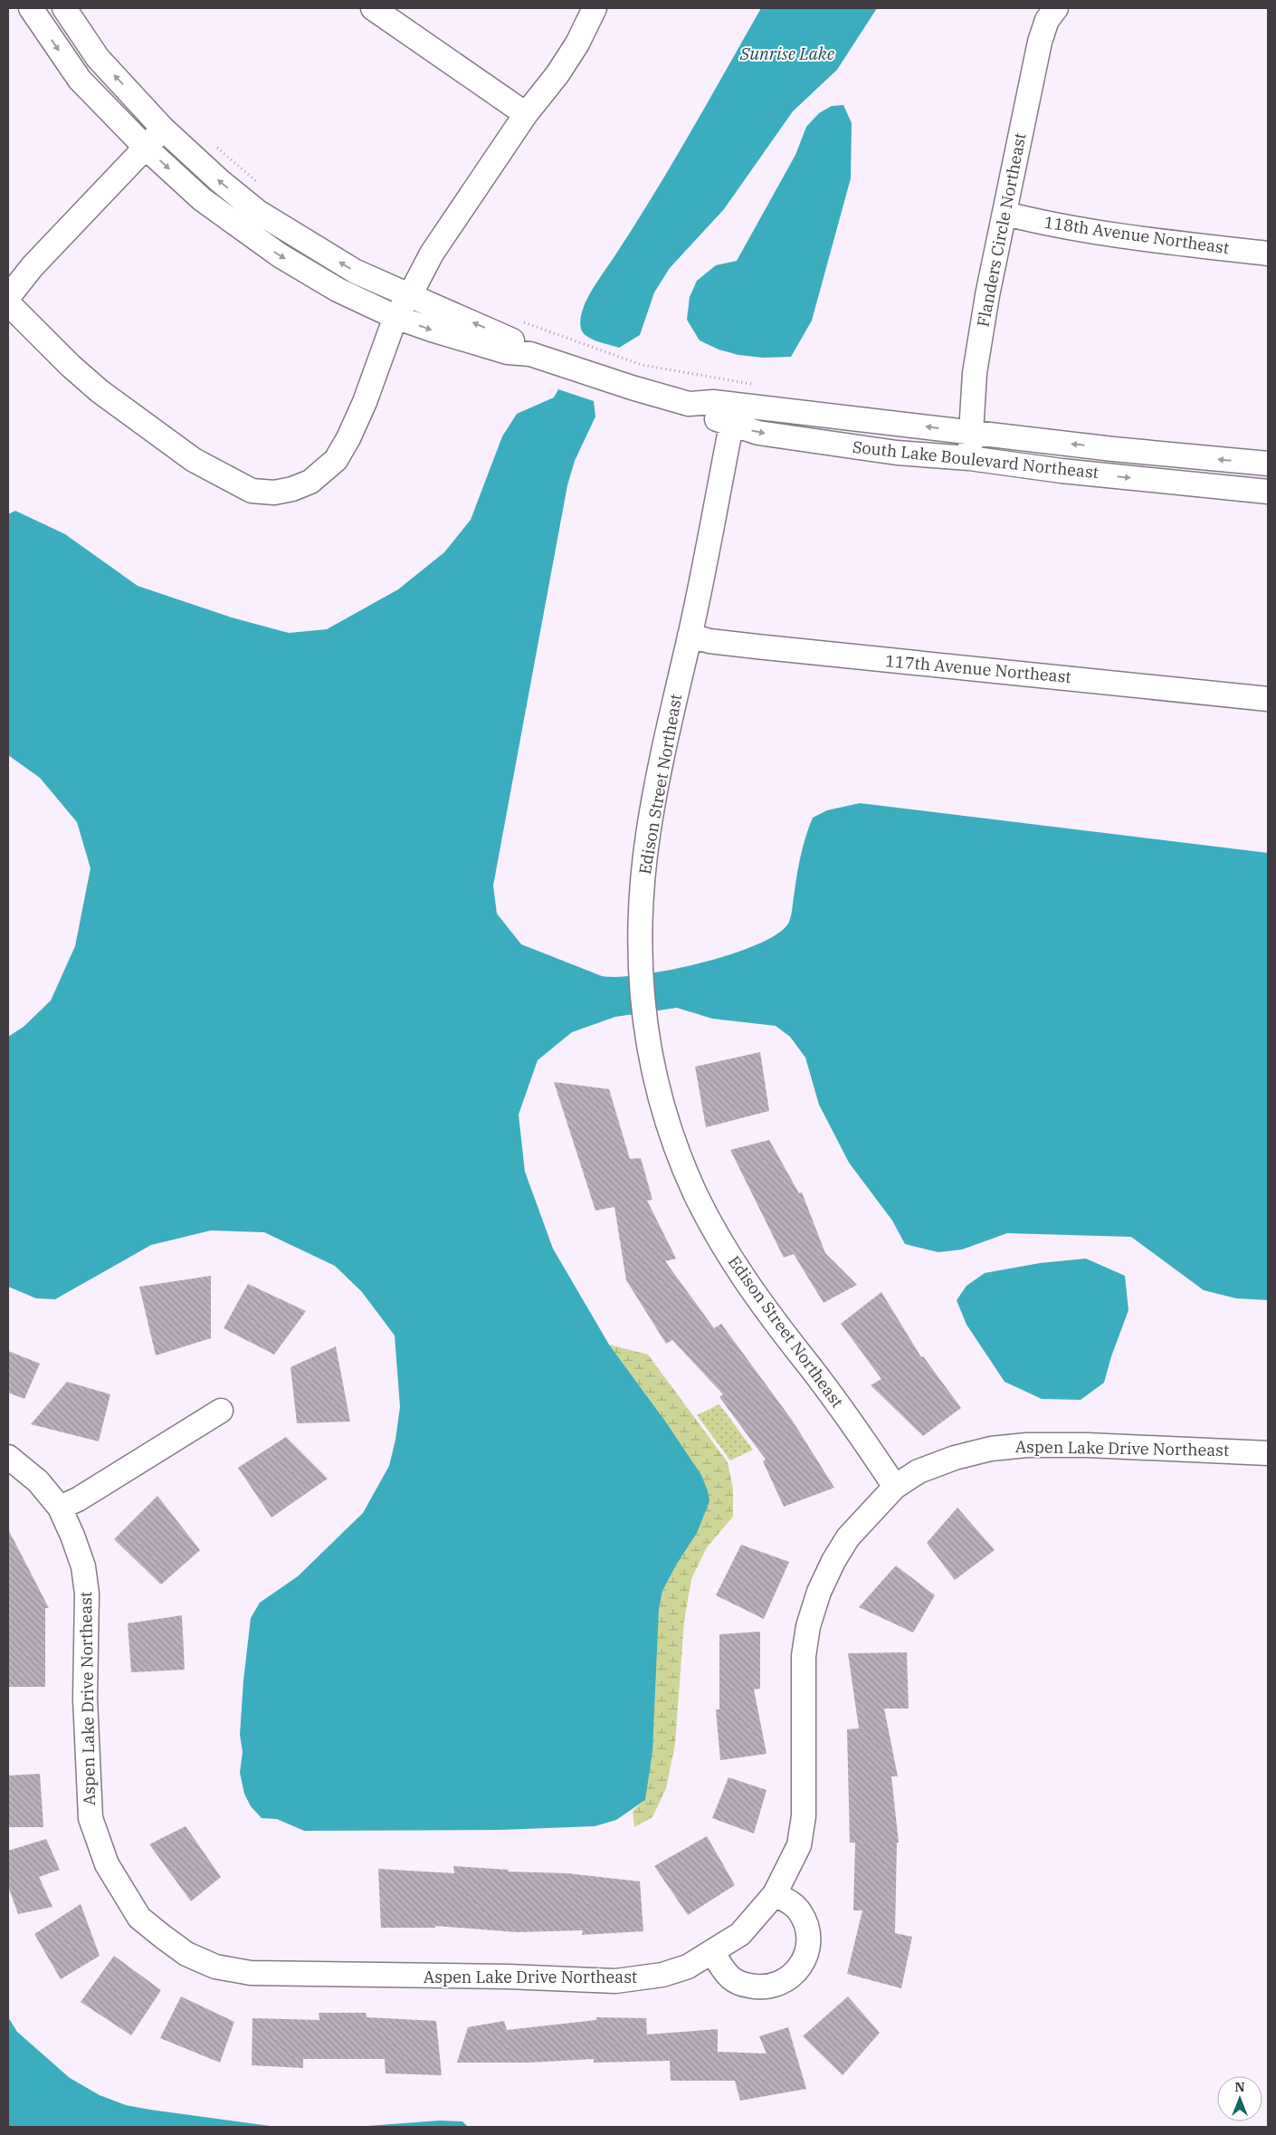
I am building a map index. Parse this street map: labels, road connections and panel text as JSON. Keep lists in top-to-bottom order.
{
  "streets": {
    "street": [
      "Flanders Circle Northeast",
      "118th Avenue Northeast",
      "South Lake Boulevard Northeast",
      "117th Avenue Northeast",
      "Edison Street Northeast",
      "Aspen Lake Drive Northeast"
    ]
  },
  "crossings": [
    ["Flanders Circle Northeast", "118th Avenue Northeast"],
    ["Flanders Circle Northeast", "South Lake Boulevard Northeast"],
    ["South Lake Boulevard Northeast", "Edison Street Northeast"],
    ["117th Avenue Northeast", "Edison Street Northeast"],
    ["Edison Street Northeast", "Aspen Lake Drive Northeast"]
  ],
  "water": ["Sunrise Lake"],
  "north": "top"
}
